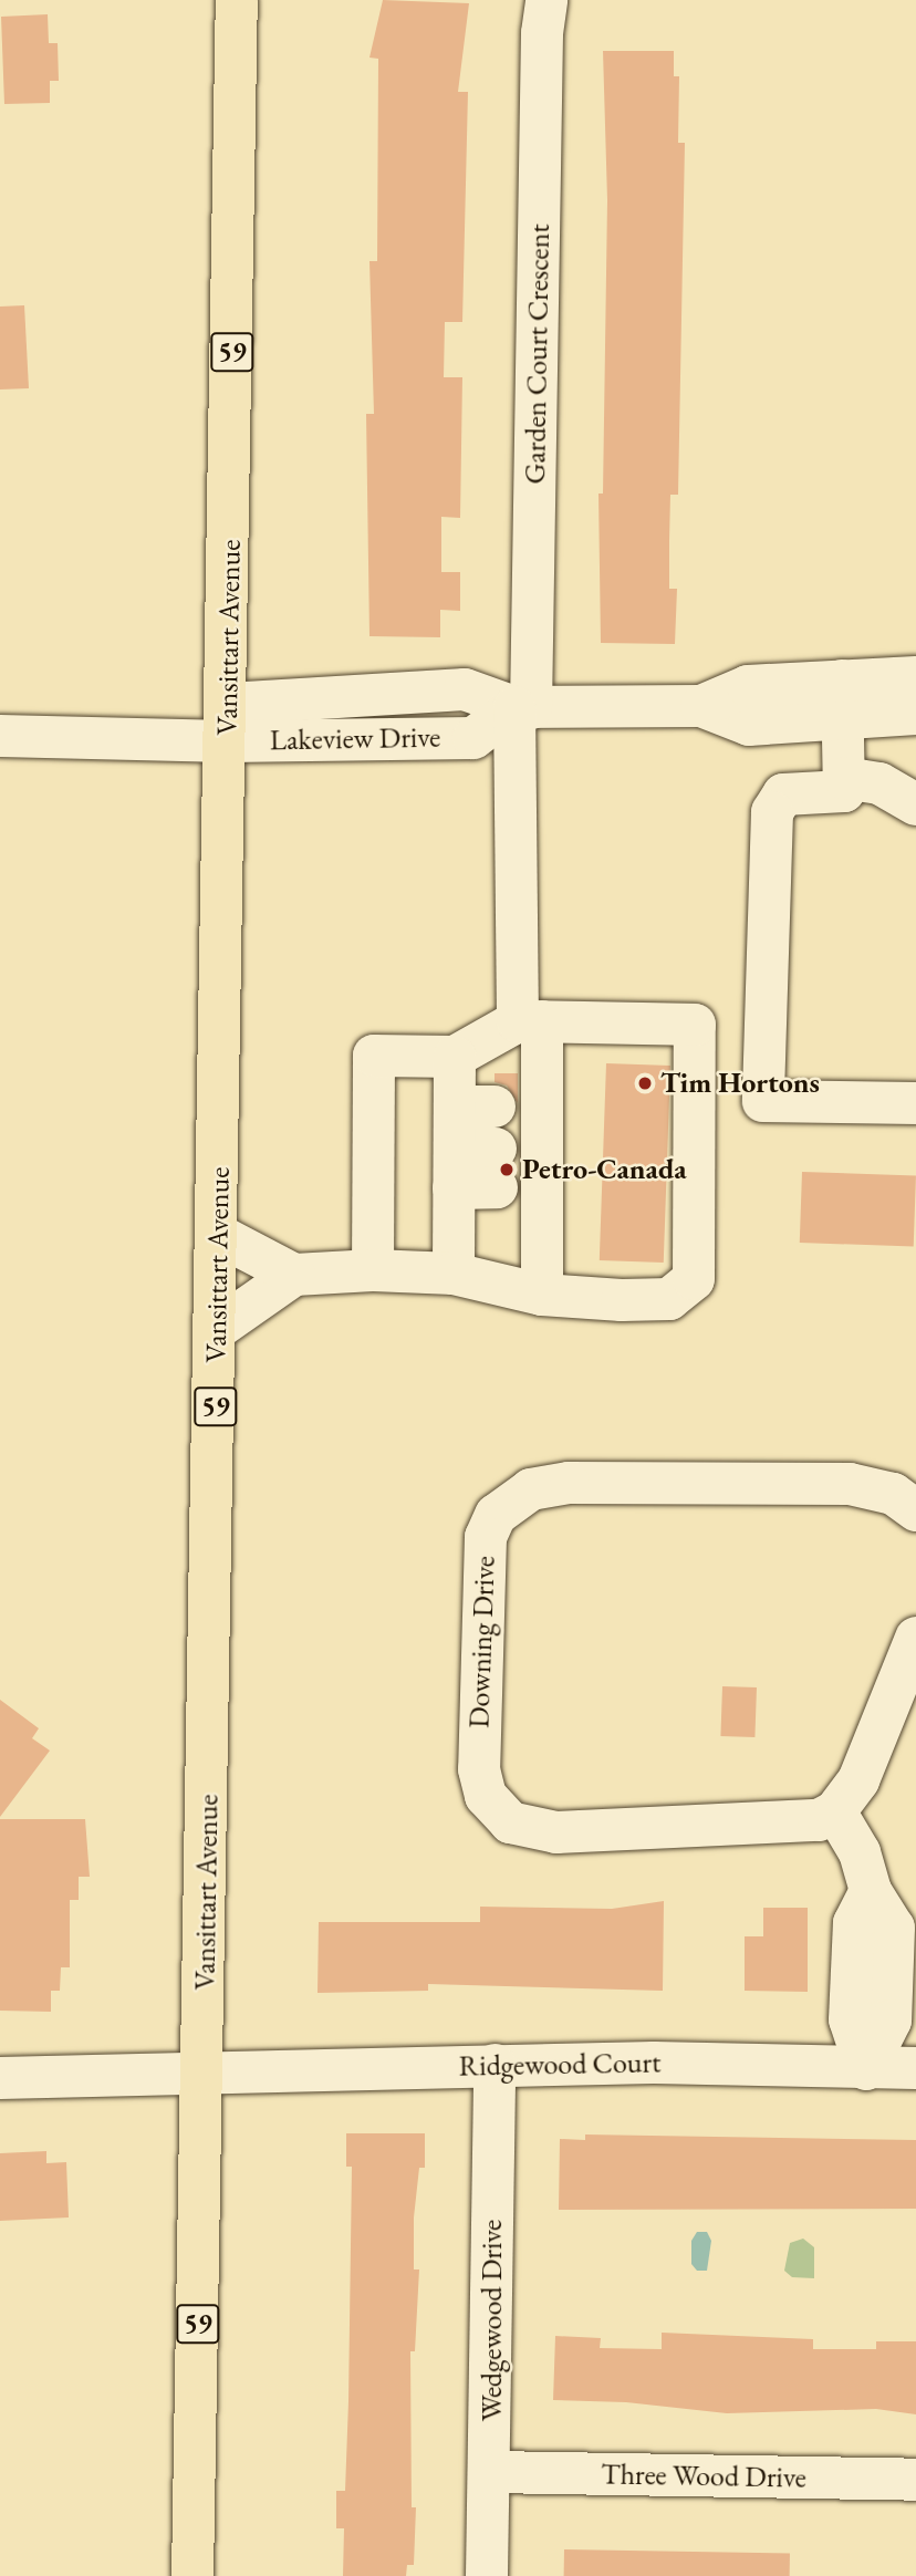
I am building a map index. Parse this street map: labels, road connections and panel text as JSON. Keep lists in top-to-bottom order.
{
  "streets": {
    "main road": ["59", "Vansittart Avenue"],
    "street": [
      "Garden Court Crescent",
      "Lakeview Drive",
      "Downing Drive",
      "Ridgewood Court",
      "Wedgewood Drive",
      "Three Wood Drive"
    ]
  },
  "crossings": [
    ["Garden Court Crescent", "Lakeview Drive"],
    ["Vansittart Avenue", "Lakeview Drive"],
    ["Vansittart Avenue", "Ridgewood Court"],
    ["Ridgewood Court", "Wedgewood Drive"],
    ["Wedgewood Drive", "Three Wood Drive"]
  ],
  "places": ["Tim Hortons", "Petro-Canada"]
}
